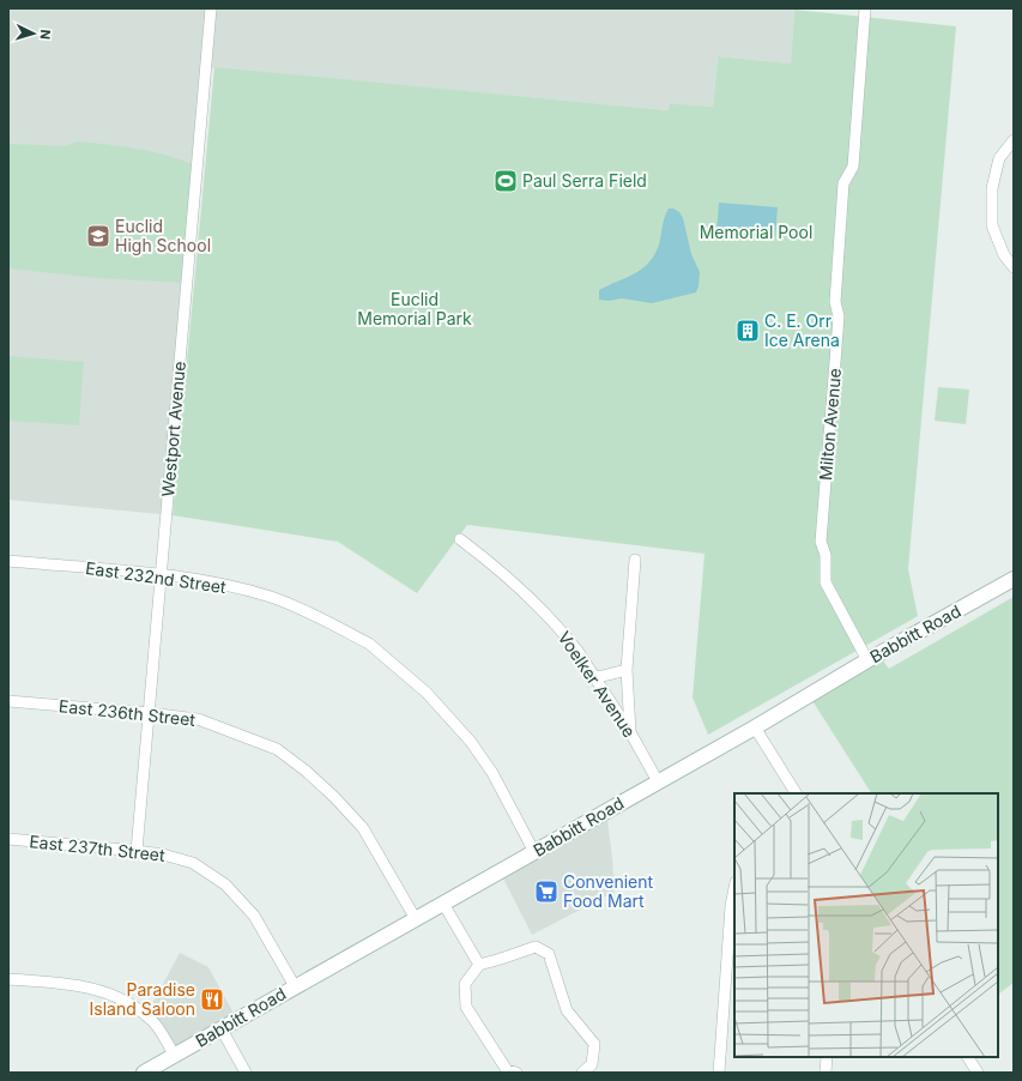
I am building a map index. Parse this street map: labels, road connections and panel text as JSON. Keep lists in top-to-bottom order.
{
  "streets": {
    "main road": ["Babbitt Road"],
    "street": [
      "Milton Avenue",
      "Westport Avenue",
      "East 232nd Street",
      "Voelker Avenue",
      "East 236th Street",
      "East 237th Street"
    ]
  },
  "crossings": [
    ["Milton Avenue", "Babbitt Road"],
    ["Westport Avenue", "East 232nd Street"],
    ["Westport Avenue", "East 236th Street"],
    ["Westport Avenue", "East 237th Street"],
    ["East 232nd Street", "Babbitt Road"],
    ["Babbitt Road", "Voelker Avenue"],
    ["Babbitt Road", "East 236th Street"],
    ["Babbitt Road", "East 237th Street"]
  ],
  "parks": ["Memorial Pool", "Euclid Memorial Park"],
  "places": {
    "sports": ["Paul Serra Field"],
    "school or university": ["Euclid High School"],
    "building": ["C. E. Orr Ice Arena"],
    "supermarket": ["Convenient Food Mart"],
    "restaurant": ["Paradise Island Saloon"]
  },
  "north": "right"
}
